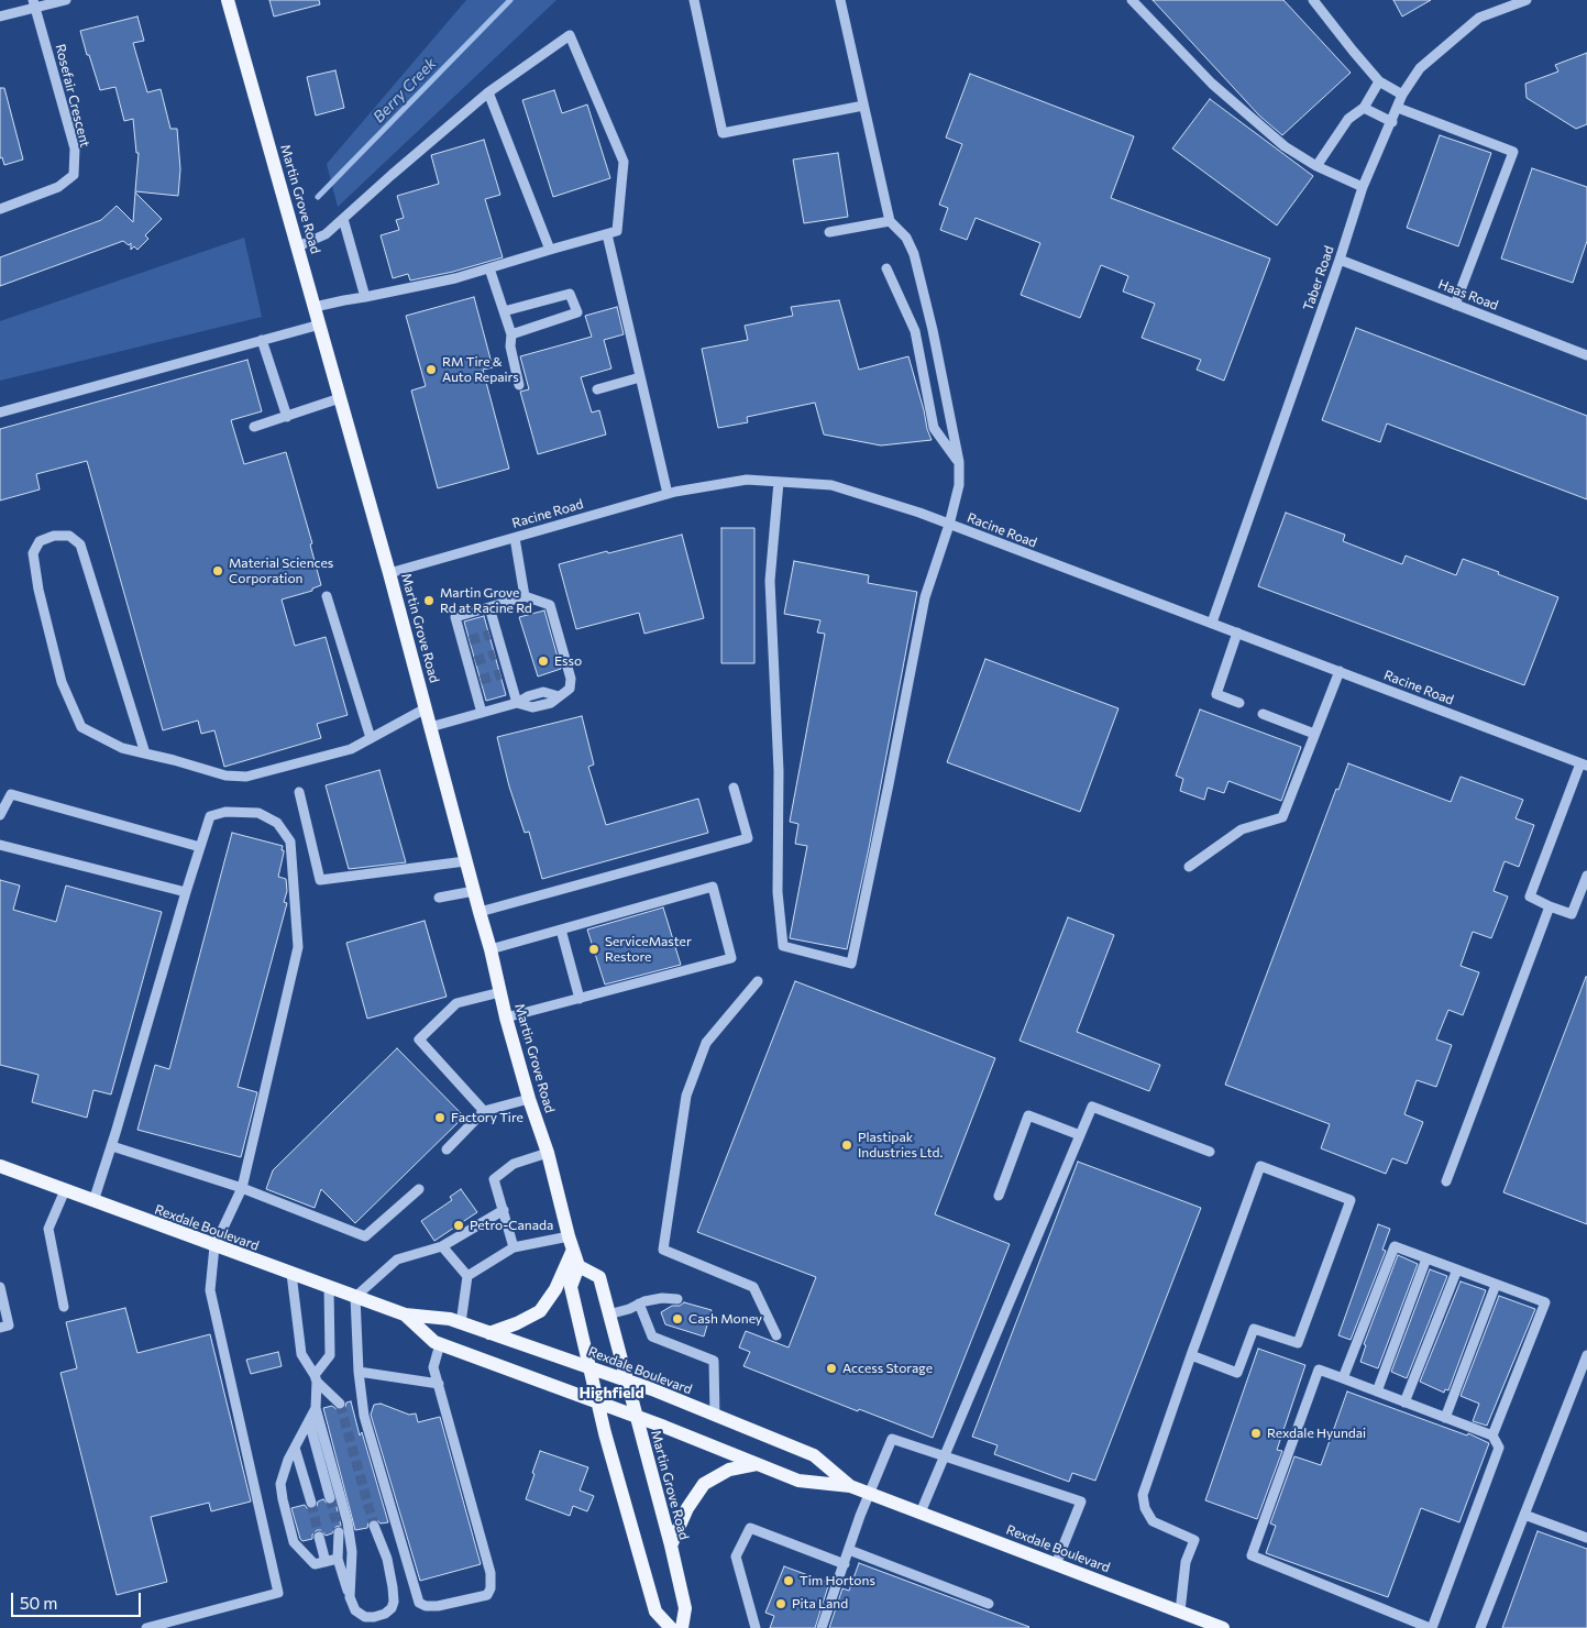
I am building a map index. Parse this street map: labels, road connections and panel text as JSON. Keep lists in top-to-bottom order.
{
  "streets": {
    "main road": ["Martin Grove Road", "Rexdale Boulevard"],
    "street": [
      "Rosefair Crescent",
      "Taber Road",
      "Haas Road",
      "Racine Road"
    ]
  },
  "crossings": [
    ["Martin Grove Road", "Racine Road"],
    ["Martin Grove Road", "Rexdale Boulevard"],
    ["Taber Road", "Haas Road"],
    ["Taber Road", "Racine Road"]
  ],
  "districts": ["Highfield"],
  "water": ["Berry Creek"],
  "places": [
    "RM Tire & Auto Repairs",
    "Material Sciences Corporation",
    "Martin Grove Rd at Racine Rd",
    "Esso",
    "ServiceMaster Restore",
    "Factory Tire",
    "Plastipak Industries Ltd.",
    "Petro-Canada",
    "Cash Money",
    "Access Storage",
    "Rexdale Hyundai",
    "Tim Hortons",
    "Pita Land"
  ],
  "scale_bar": "50 m"
}
